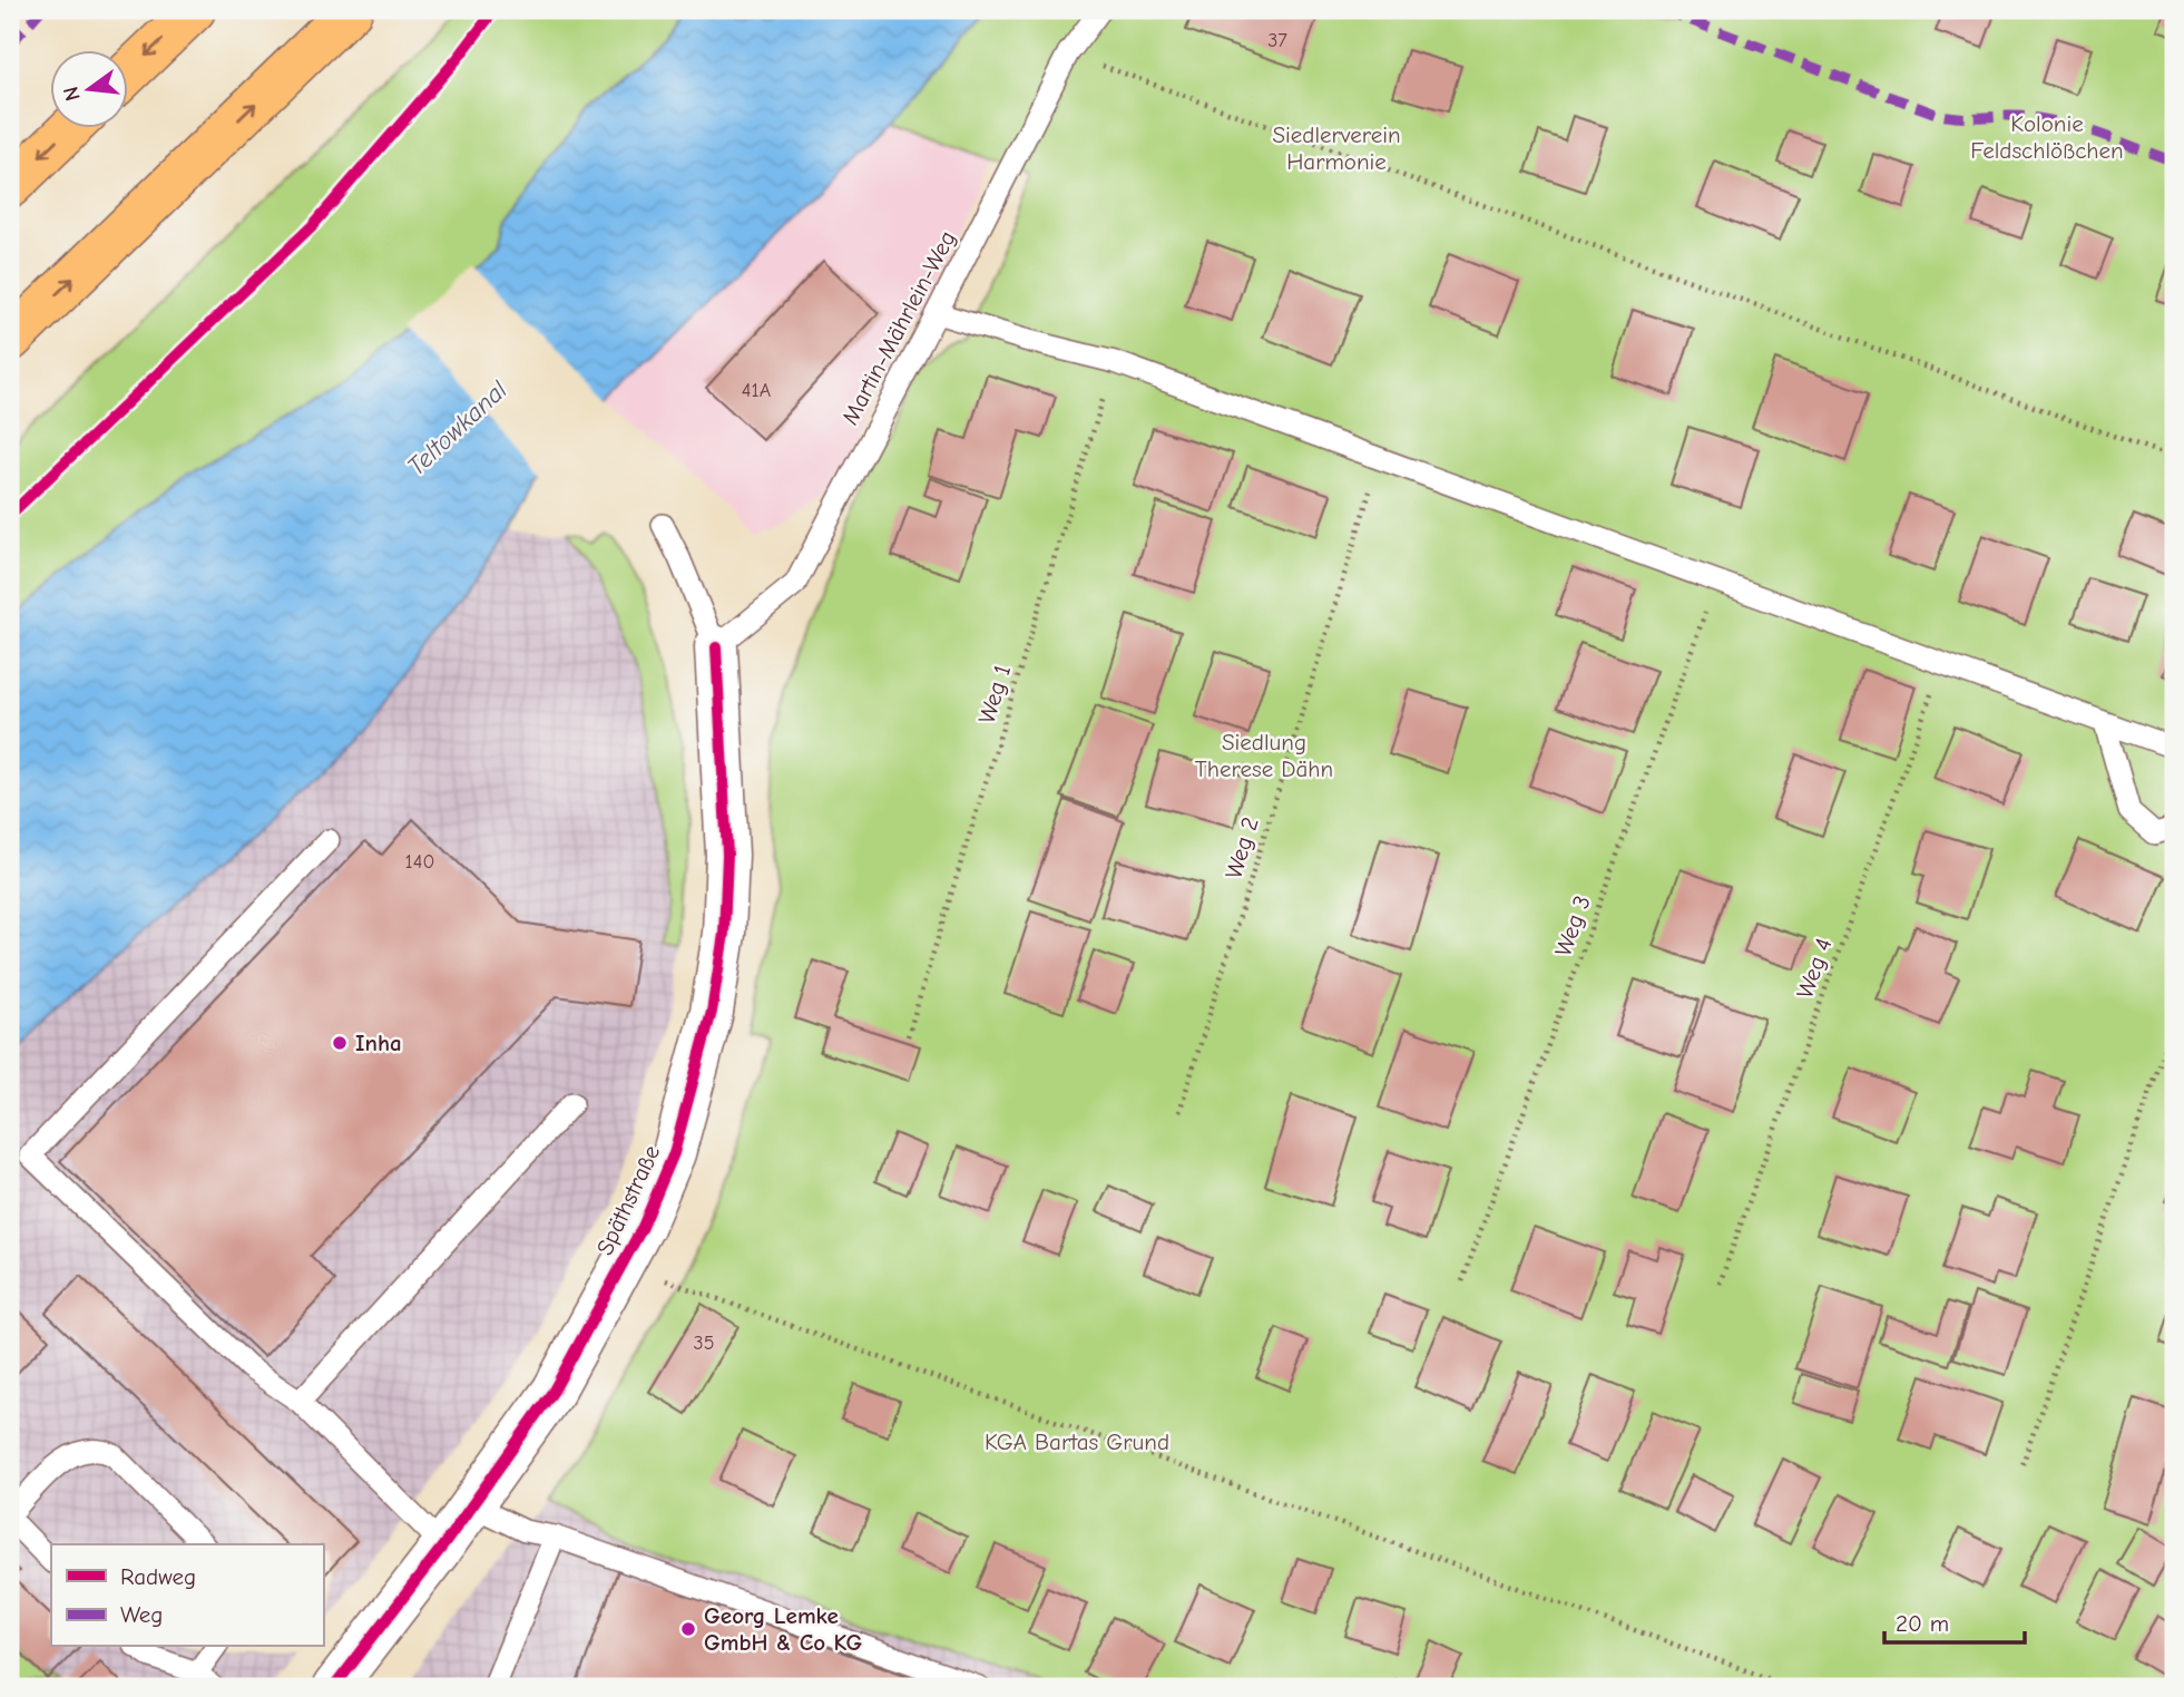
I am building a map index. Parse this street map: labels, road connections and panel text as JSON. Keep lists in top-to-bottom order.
{
  "streets": {
    "street": ["Späthstraße"],
    "lane": ["Martin-Mährlein-Weg"],
    "path": [
      "Weg 1",
      "Weg 2",
      "Weg 3",
      "Weg 4"
    ]
  },
  "crossings": [
    ["Martin-Mährlein-Weg", "Späthstraße"]
  ],
  "water": ["Teltowkanal"],
  "parks": [
    "Kolonie Feldschlößchen",
    "Siedlerverein Harmonie",
    "Siedlung Therese Dähn",
    "KGA Bartas Grund"
  ],
  "places": ["Inha", "Georg Lemke GmbH & Co KG"],
  "house_numbers": [
    "37",
    "41A",
    "140",
    "35"
  ],
  "legend": ["Radweg", "Weg"],
  "scale_bar": "20 m",
  "north": "left"
}
